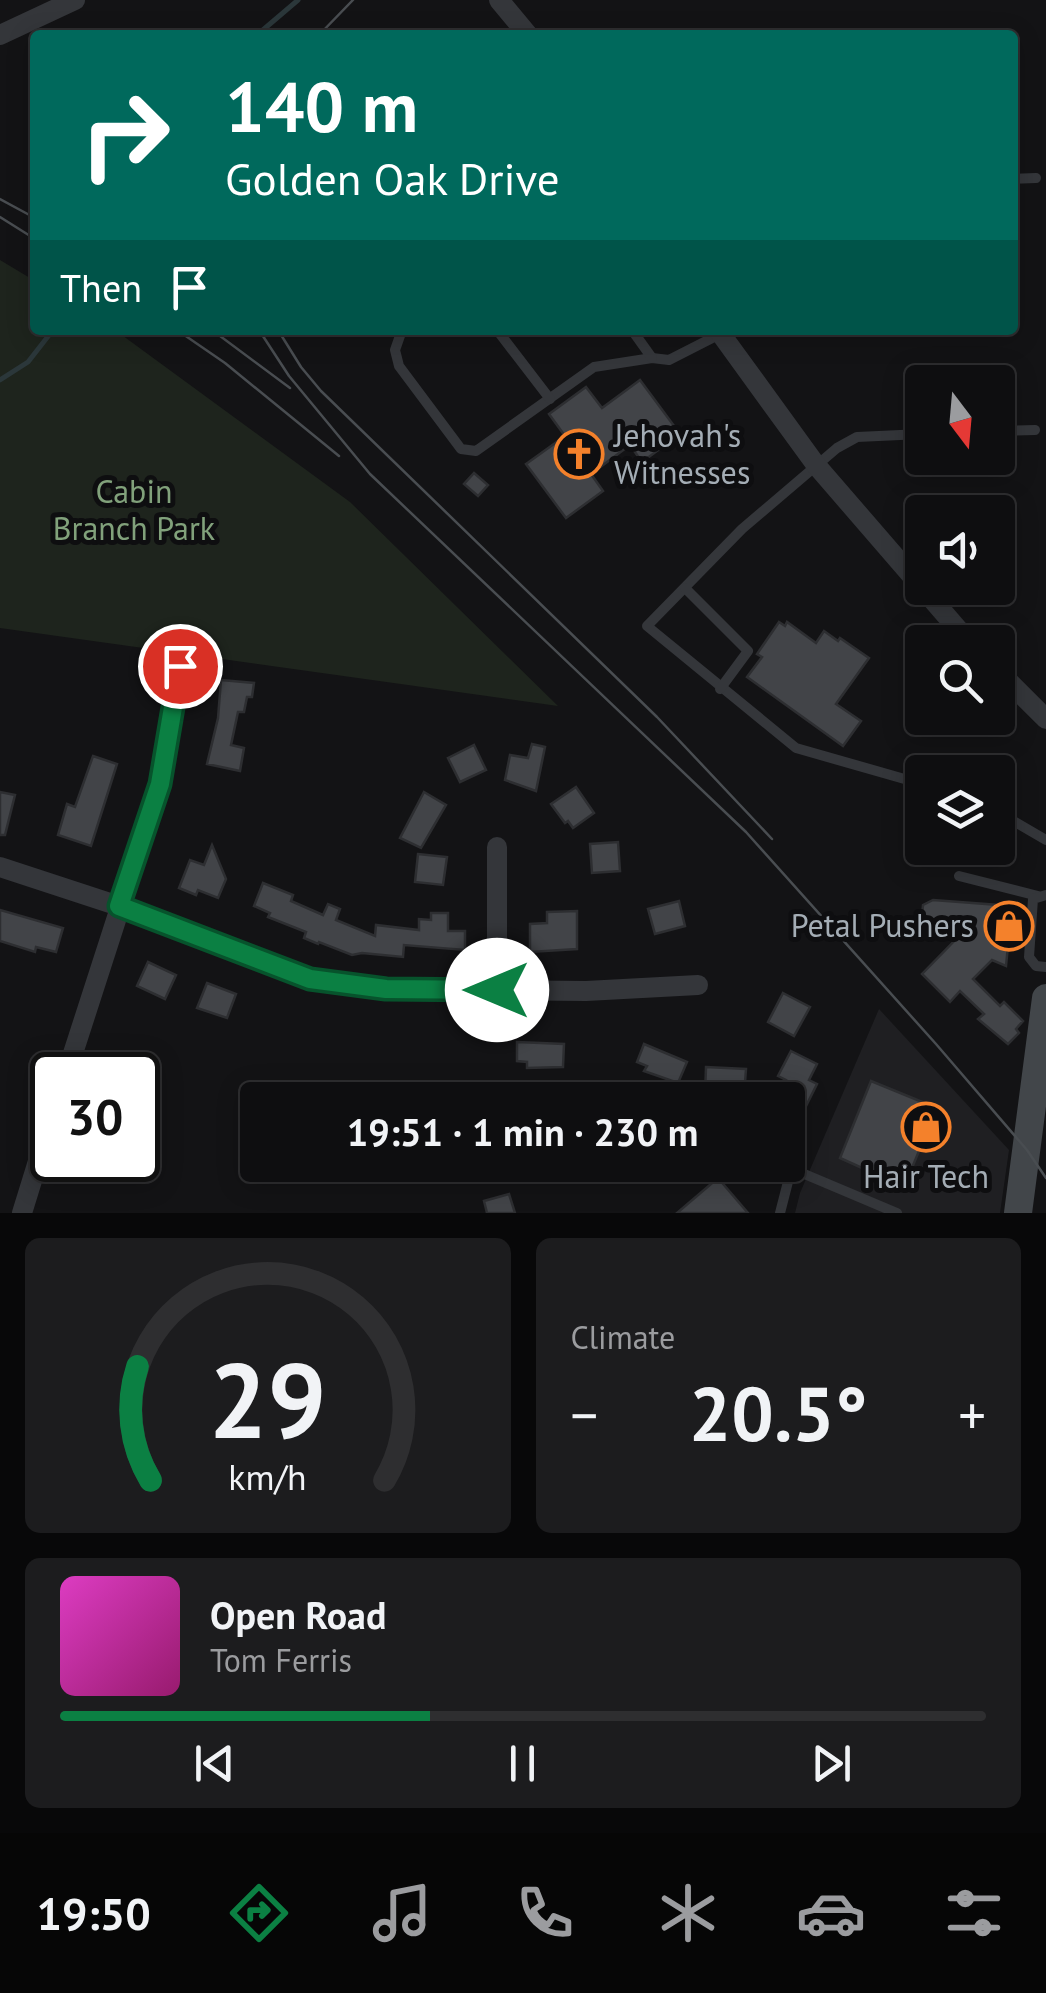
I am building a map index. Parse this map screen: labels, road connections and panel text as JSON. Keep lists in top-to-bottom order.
{
  "parks": ["Cabin Branch Park"],
  "places": {
    "church": ["Jehovah's Witnesses"],
    "shop": ["Petal Pushers", "Hair Tech"]
  },
  "north": "bottom",
  "page": {
    "turn": ["140 m", "Golden Oak Drive"],
    "then": "Then",
    "limit": "30",
    "trip": "19:51 · 1 min · 230 m",
    "tile": "Climate",
    "heat": ["−", "20.5°", "+"],
    "song": ["Open Road", "Tom Ferris"],
    "tabs": "19:50",
    "gauge": ["29", "km/h"]
  }
}
